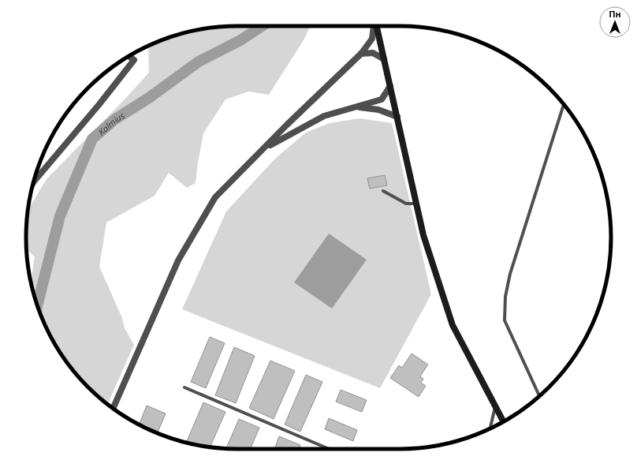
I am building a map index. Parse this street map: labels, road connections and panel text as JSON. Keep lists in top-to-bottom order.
{
  "water": ["Kalmius"],
  "north": "top"
}
